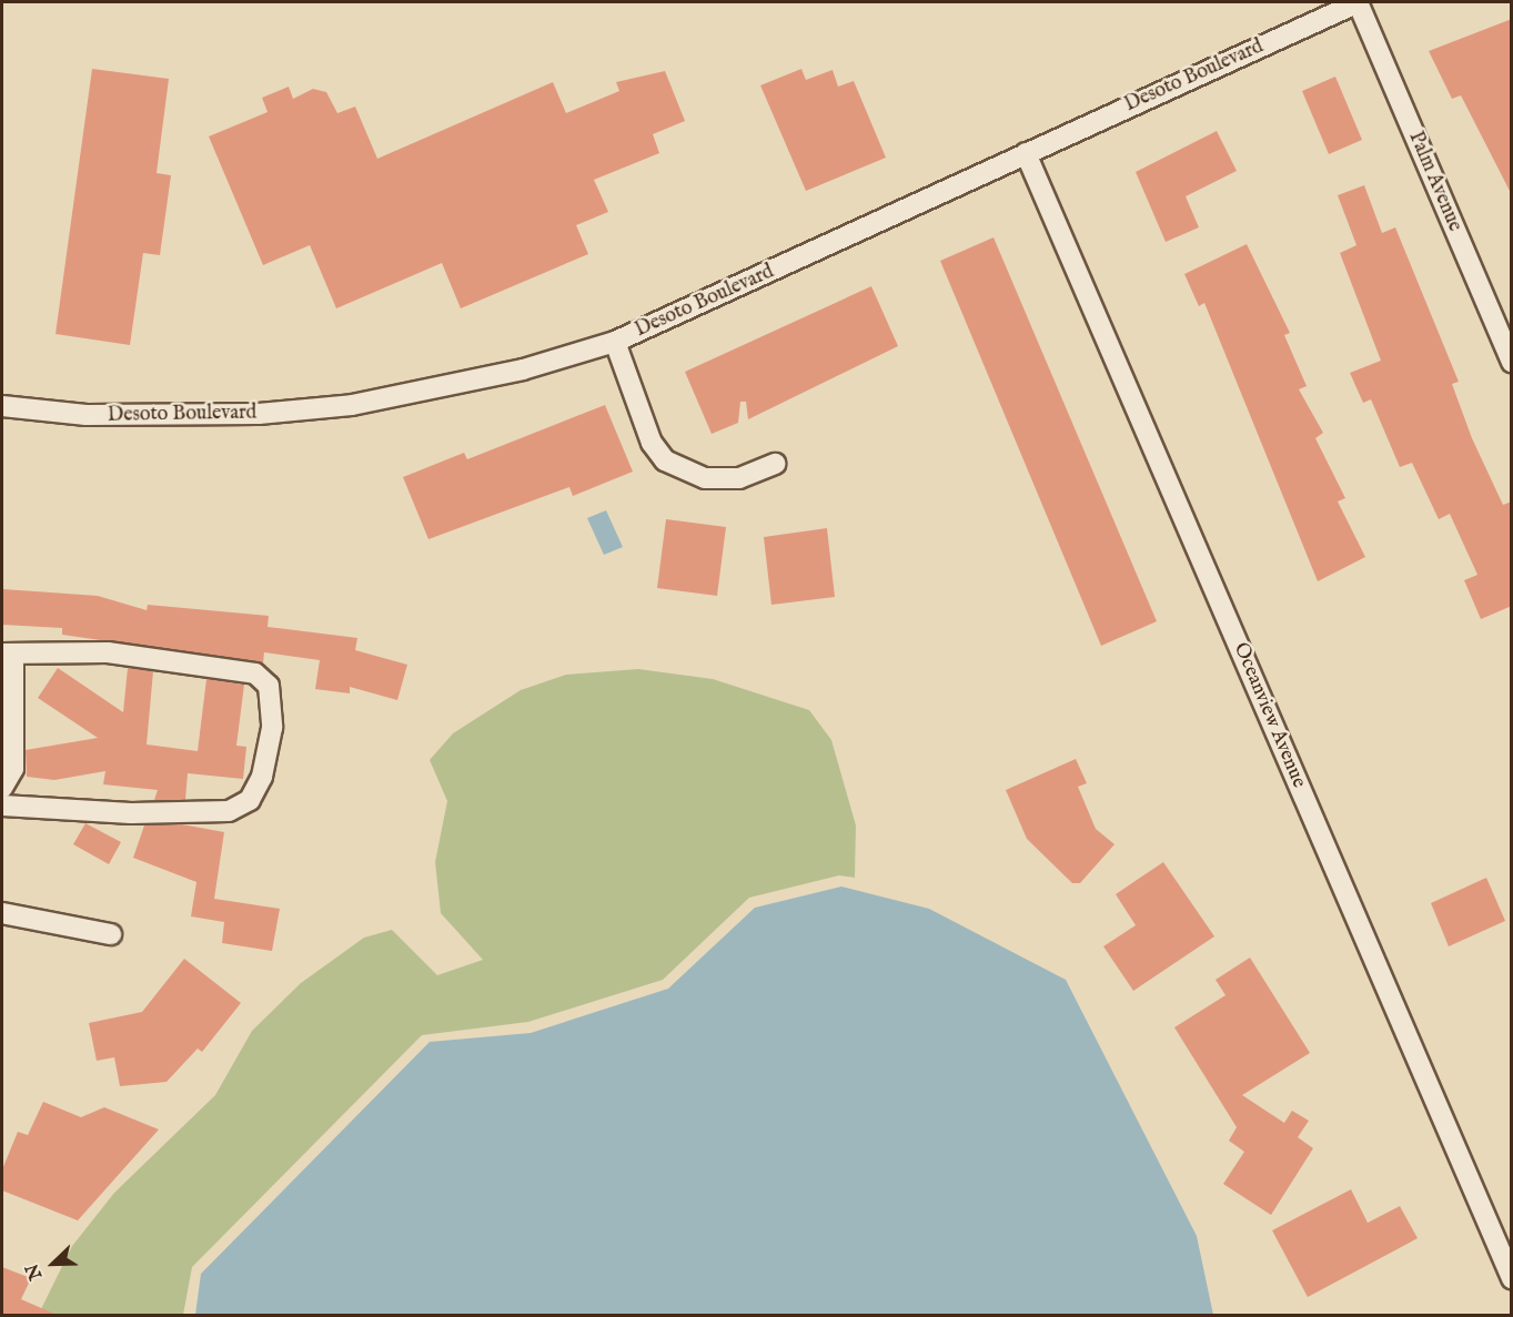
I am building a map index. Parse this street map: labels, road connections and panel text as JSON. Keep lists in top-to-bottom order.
{
  "streets": {
    "street": ["Desoto Boulevard", "Palm Avenue", "Oceanview Avenue"]
  },
  "crossings": [
    ["Desoto Boulevard", "Palm Avenue"],
    ["Desoto Boulevard", "Oceanview Avenue"]
  ],
  "north": "bottom left"
}
